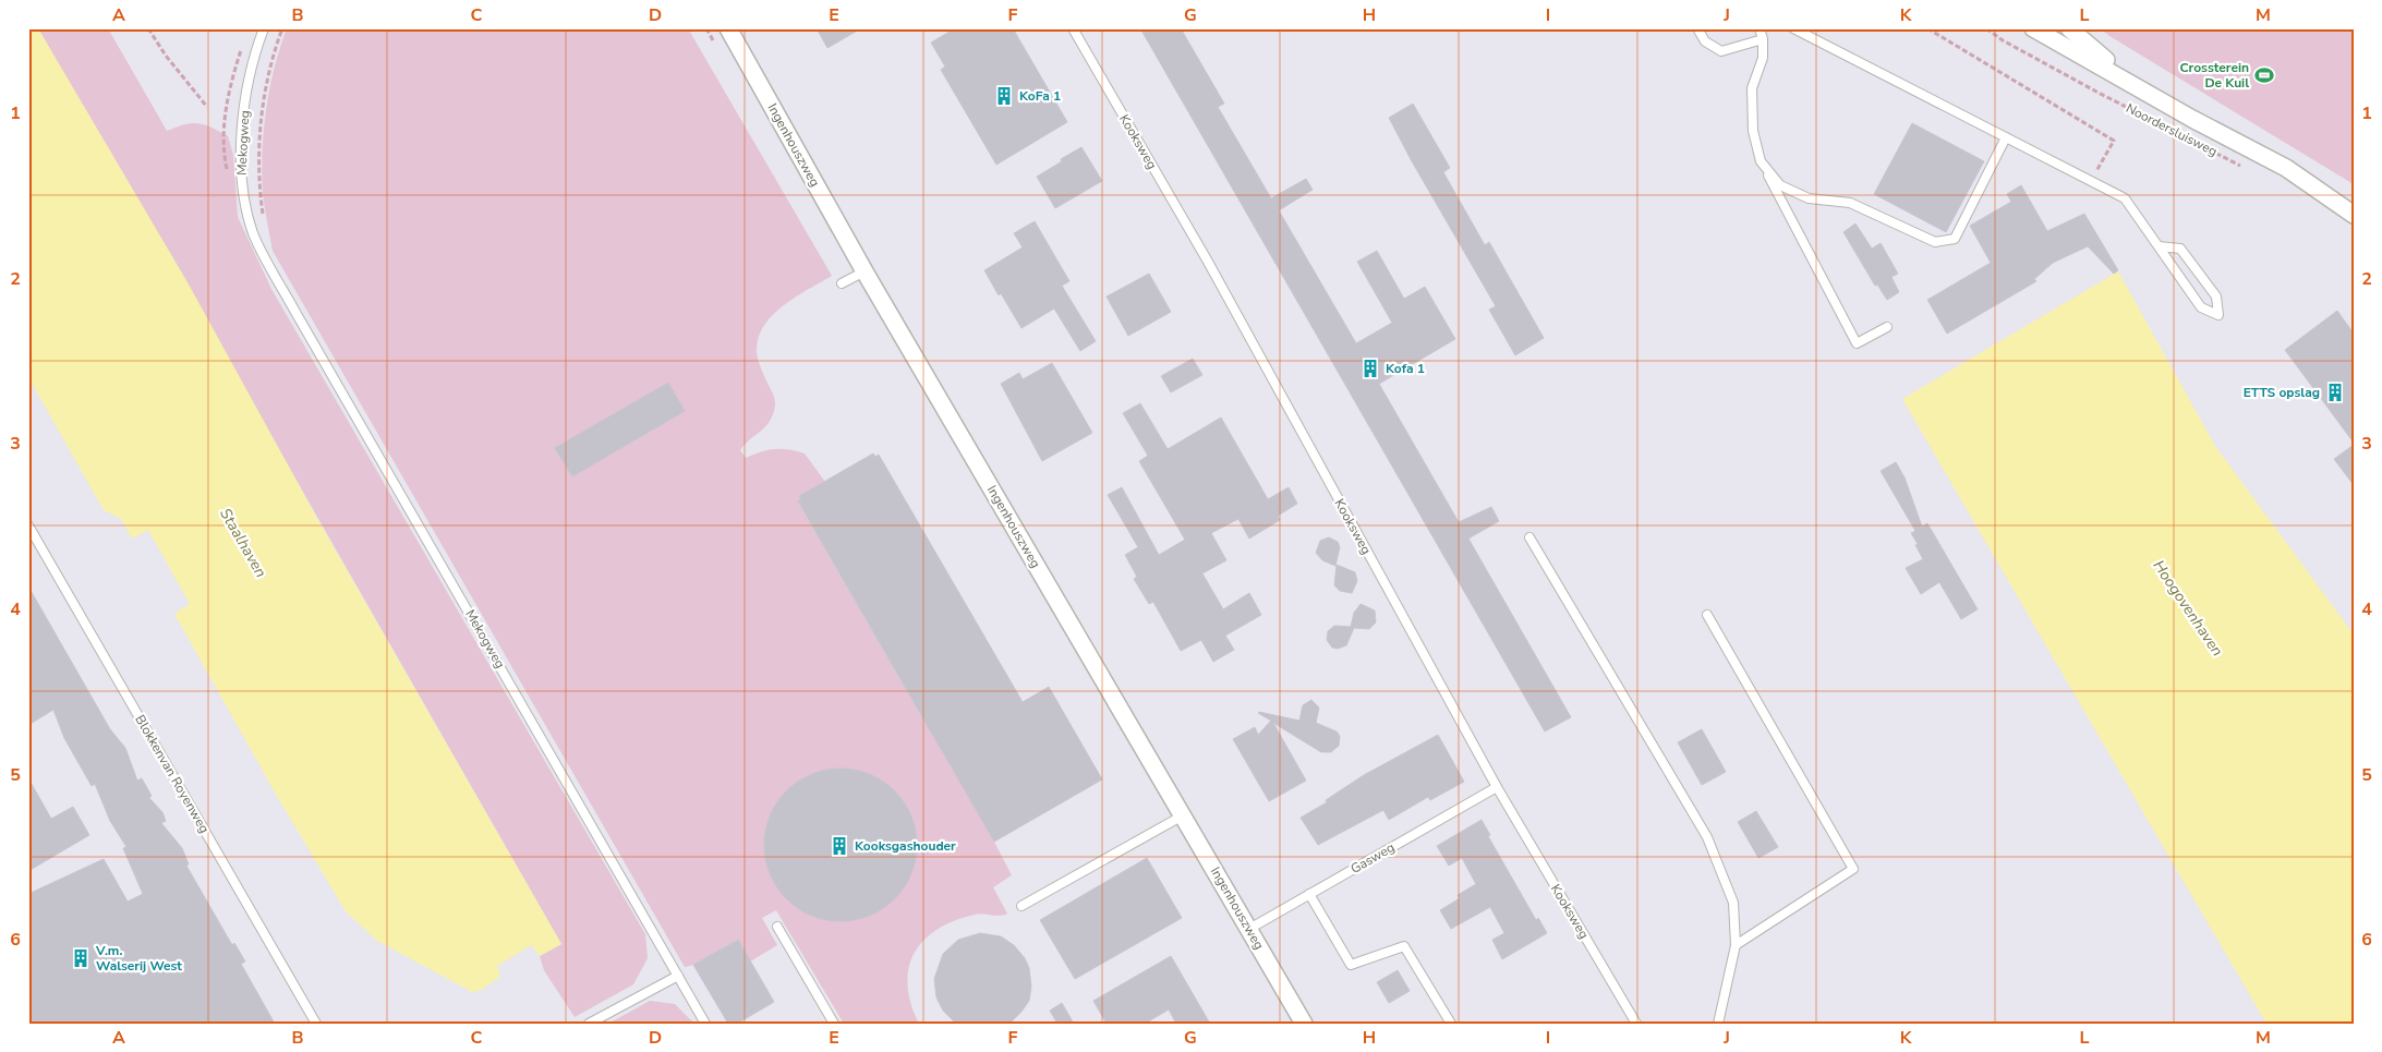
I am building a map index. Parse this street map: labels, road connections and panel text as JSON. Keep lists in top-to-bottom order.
{
  "streets": {
    "street": ["Noordersluisweg", "Ingenhouszweg"],
    "lane": [
      "Kooksweg",
      "Mekogweg",
      "Blokkenvan Royenweg",
      "Gasweg"
    ]
  },
  "crossings": [
    ["Kooksweg", "Gasweg"],
    ["Ingenhouszweg", "Gasweg"]
  ],
  "water": ["Staalhaven", "Hoogovenhaven"],
  "places": {
    "sports": ["Crossterein De Kuil"],
    "building": [
      "KoFa 1",
      "Kofa 1",
      "ETTS opslag",
      "Kooksgashouder",
      "V.m. Walserij West"
    ]
  },
  "grid": {
    "columns": [
      "A",
      "B",
      "C",
      "D",
      "E",
      "F",
      "G",
      "H",
      "I",
      "J",
      "K",
      "L",
      "M"
    ],
    "rows": [
      "1",
      "2",
      "3",
      "4",
      "5",
      "6"
    ]
  }
}
